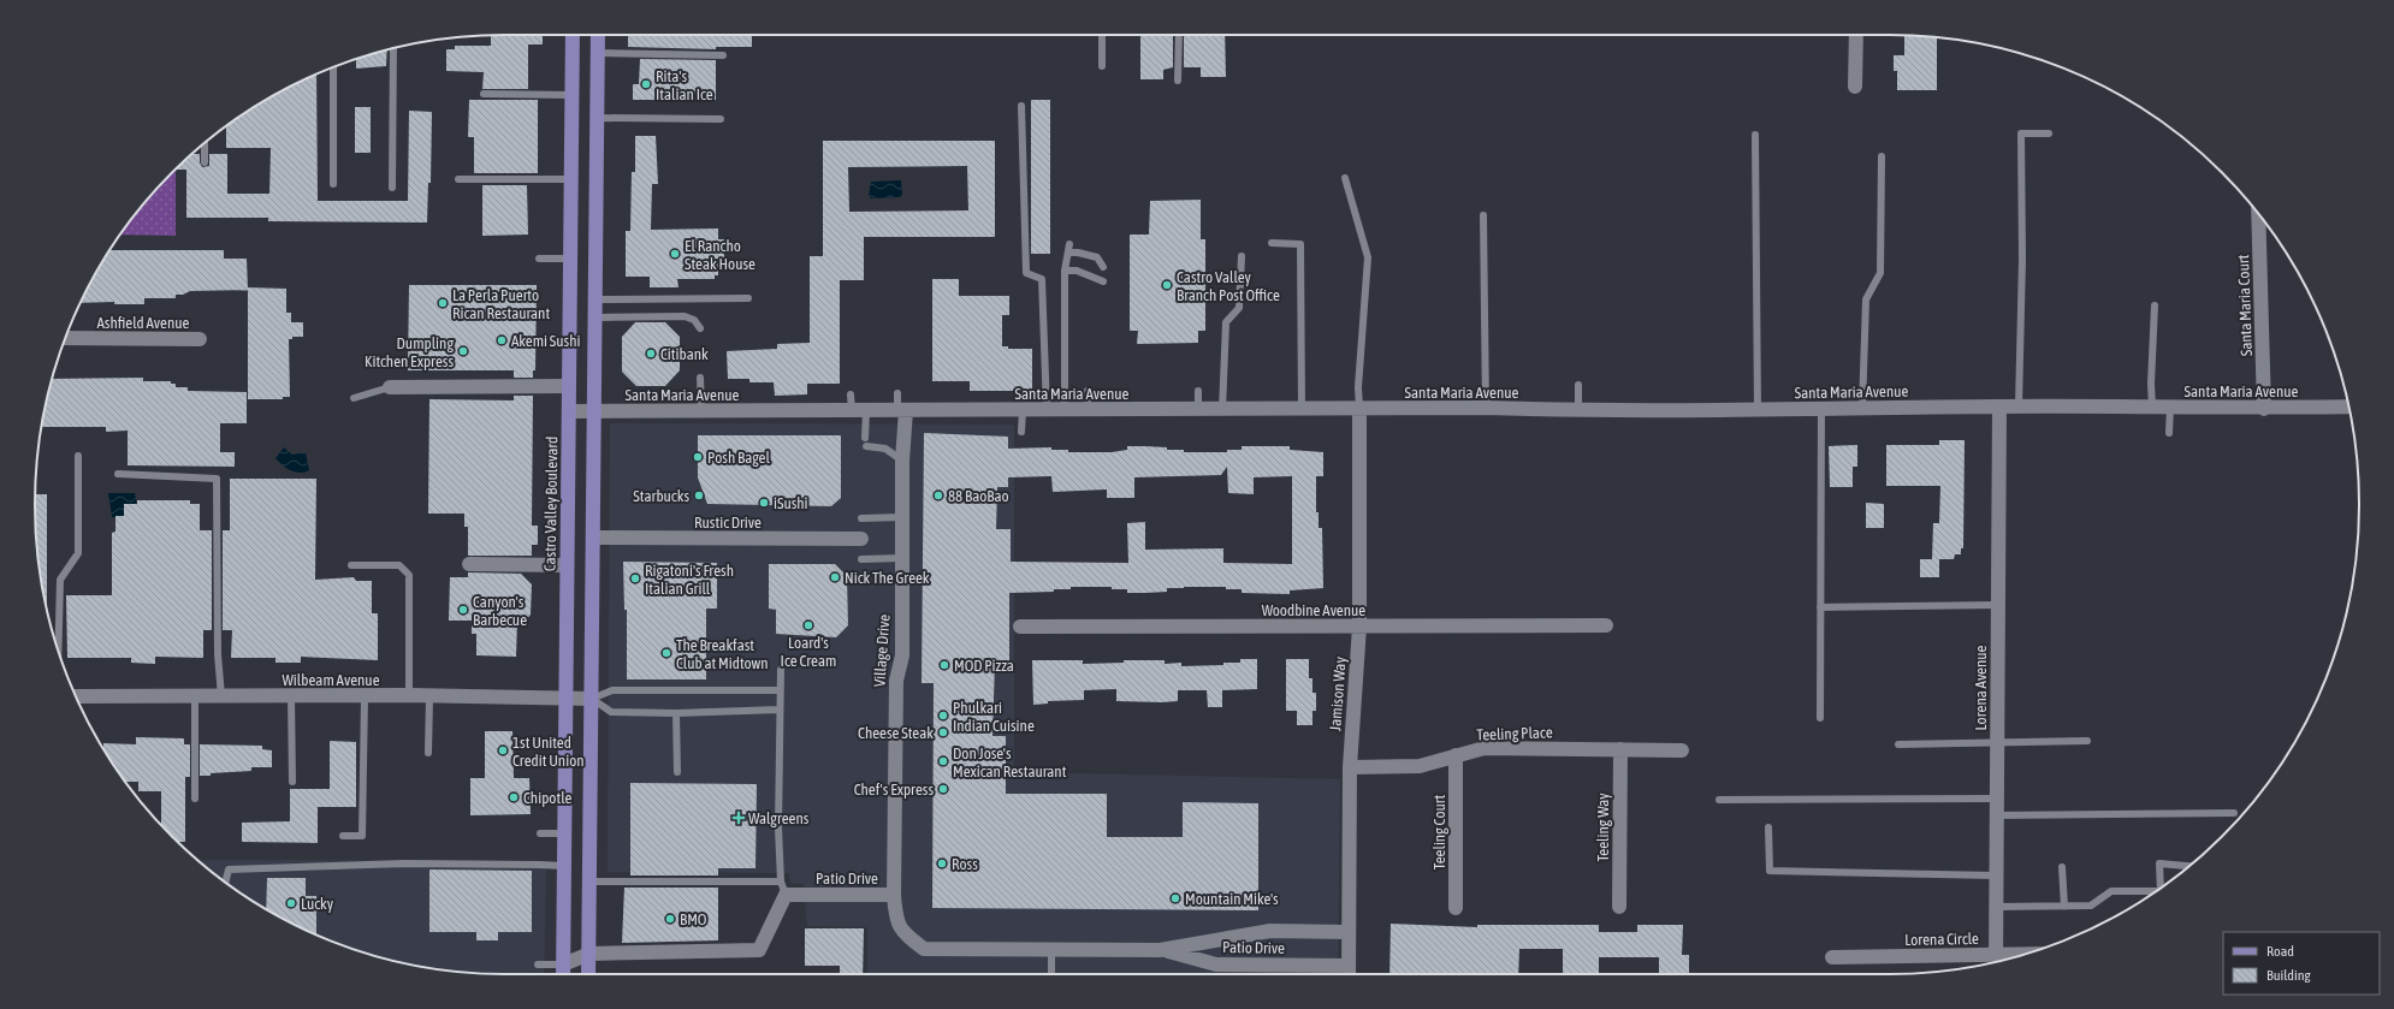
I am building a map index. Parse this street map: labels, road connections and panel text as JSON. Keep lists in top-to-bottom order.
{
  "streets": {
    "main road": ["Castro Valley Boulevard"],
    "street": [
      "Santa Maria Court",
      "Ashfield Avenue",
      "Santa Maria Avenue",
      "Rustic Drive",
      "Woodbine Avenue",
      "Village Drive",
      "Wilbeam Avenue",
      "Lorena Avenue",
      "Jamison Way",
      "Teeling Place",
      "Teeling Way",
      "Teeling Court",
      "Patio Drive",
      "Lorena Circle"
    ]
  },
  "crossings": [
    ["Santa Maria Court", "Santa Maria Avenue"],
    ["Santa Maria Avenue", "Castro Valley Boulevard"],
    ["Santa Maria Avenue", "Village Drive"],
    ["Santa Maria Avenue", "Lorena Avenue"],
    ["Santa Maria Avenue", "Jamison Way"],
    ["Castro Valley Boulevard", "Wilbeam Avenue"],
    ["Woodbine Avenue", "Jamison Way"],
    ["Village Drive", "Patio Drive"],
    ["Lorena Avenue", "Lorena Circle"],
    ["Jamison Way", "Teeling Place"],
    ["Jamison Way", "Patio Drive"],
    ["Teeling Place", "Teeling Way"],
    ["Teeling Place", "Teeling Court"]
  ],
  "places": {
    "other": [
      "Rita's Italian Ice",
      "El Rancho Steak House",
      "Castro Valley Branch Post Office",
      "La Perla Puerto Rican Restaurant",
      "Akemi Sushi",
      "Dumpling Kitchen Express",
      "Citibank",
      "Posh Bagel",
      "Starbucks",
      "88 BaoBao",
      "iSushi",
      "Nick The Greek",
      "Rigatoni's Fresh Italian Grill",
      "Canyon's Barbecue",
      "Loard's Ice Cream",
      "The Breakfast Club at Midtown",
      "MOD Pizza",
      "Phulkari Indian Cuisine",
      "Cheese Steak",
      "1st United Credit Union",
      "Don Jose's Mexican Restaurant",
      "Chef's Express",
      "Chipotle",
      "Ross",
      "Mountain Mike's",
      "Lucky",
      "BMO"
    ],
    "health": ["Walgreens"]
  },
  "legend": ["Road", "Building"]
}
